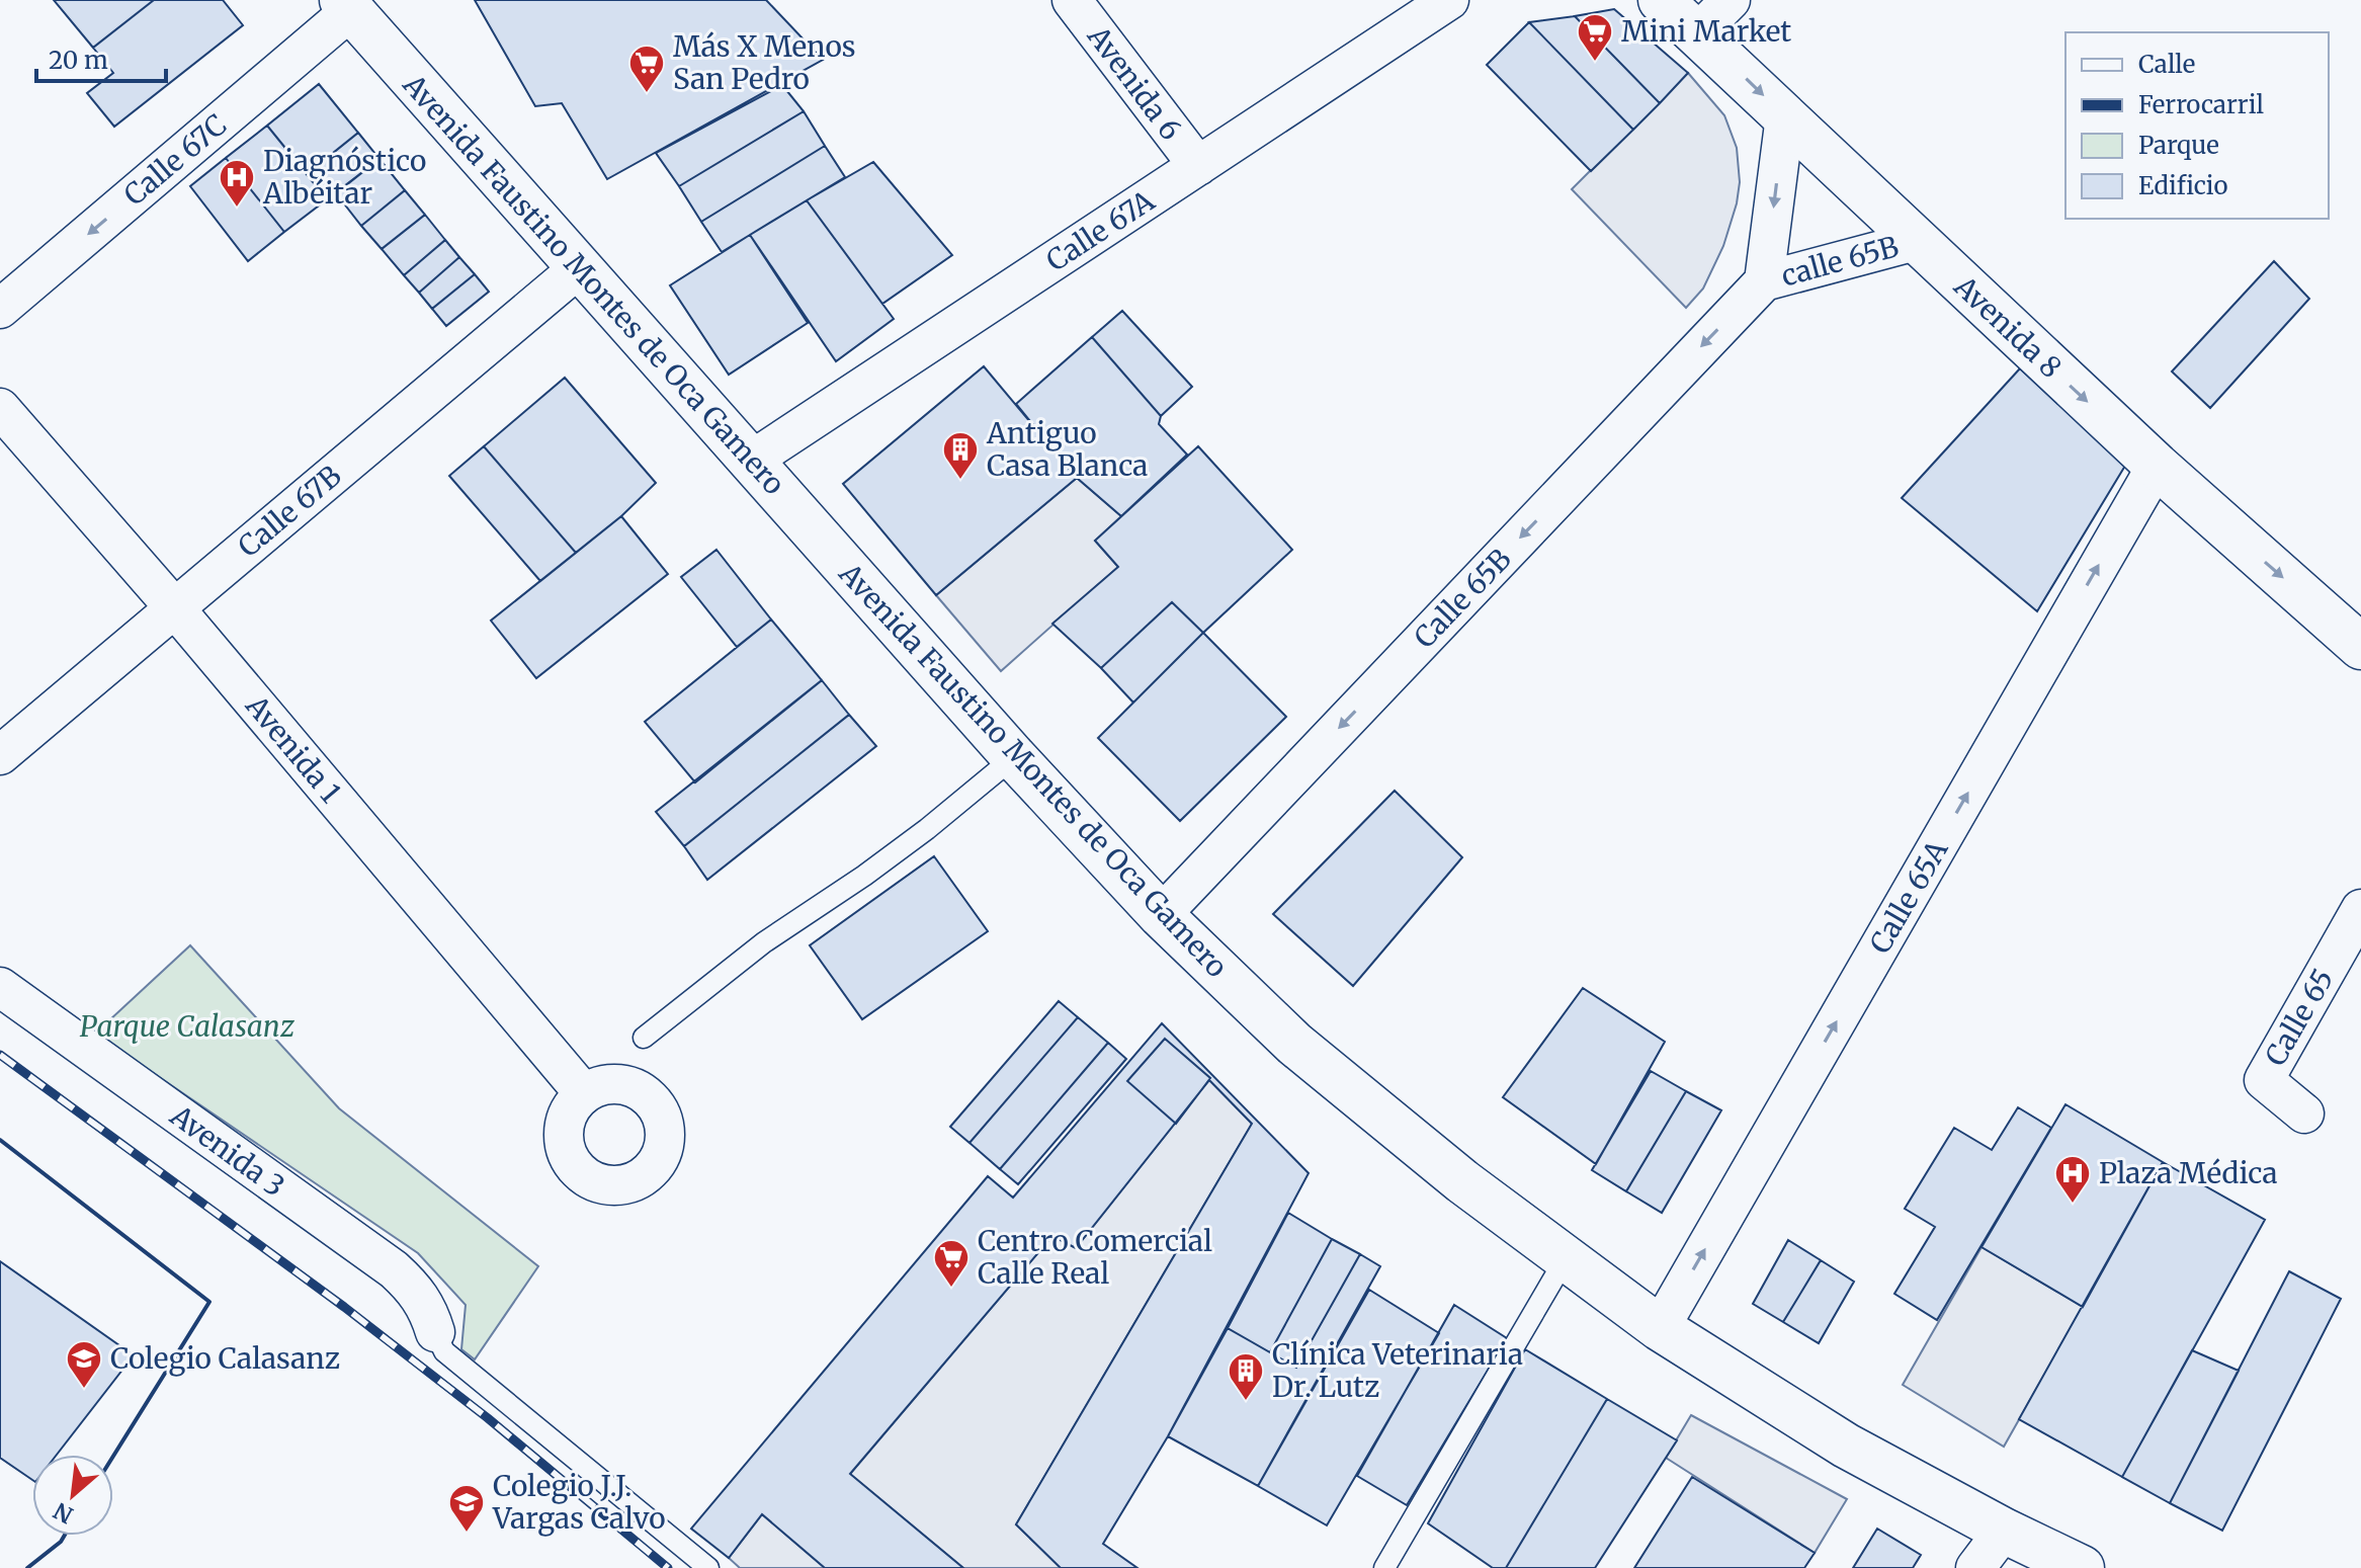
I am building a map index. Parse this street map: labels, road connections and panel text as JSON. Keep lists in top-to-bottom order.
{
  "streets": {
    "main road": ["Avenida Faustino Montes de Oca Gamero", "Avenida 8"],
    "street": [
      "Avenida 6",
      "Calle 67C",
      "Calle 67A",
      "calle 65B",
      "Calle 67B",
      "Calle 65B",
      "Avenida 1",
      "Calle 65A",
      "Calle 65",
      "Avenida 3"
    ]
  },
  "crossings": [
    ["Avenida 6", "Calle 67A"],
    ["Calle 67C", "Avenida Faustino Montes de Oca Gamero"],
    ["Calle 67A", "Avenida Faustino Montes de Oca Gamero"],
    ["calle 65B", "Avenida 8"],
    ["calle 65B", "Calle 65B"],
    ["Avenida Faustino Montes de Oca Gamero", "Calle 67B"],
    ["Avenida Faustino Montes de Oca Gamero", "Calle 65B"],
    ["Avenida Faustino Montes de Oca Gamero", "Calle 65A"],
    ["Avenida 8", "Calle 65A"],
    ["Calle 67B", "Avenida 1"]
  ],
  "one_way": [
    "Calle 67C",
    "Avenida 8",
    "Calle 65B",
    "Calle 65A"
  ],
  "parks": ["Parque Calasanz"],
  "places": {
    "supermarket": ["Mini Market", "Más X Menos San Pedro", "Centro Comercial Calle Real"],
    "hospital": ["Diagnóstico Albéitar", "Plaza Médica"],
    "building": ["Antiguo Casa Blanca", "Clínica Veterinaria Dr. Lutz"],
    "school or university": ["Colegio Calasanz", "Colegio J.J. Vargas Calvo"]
  },
  "legend": [
    "Calle",
    "Ferrocarril",
    "Parque",
    "Edificio"
  ],
  "scale_bar": "20 m",
  "north": "bottom left"
}
